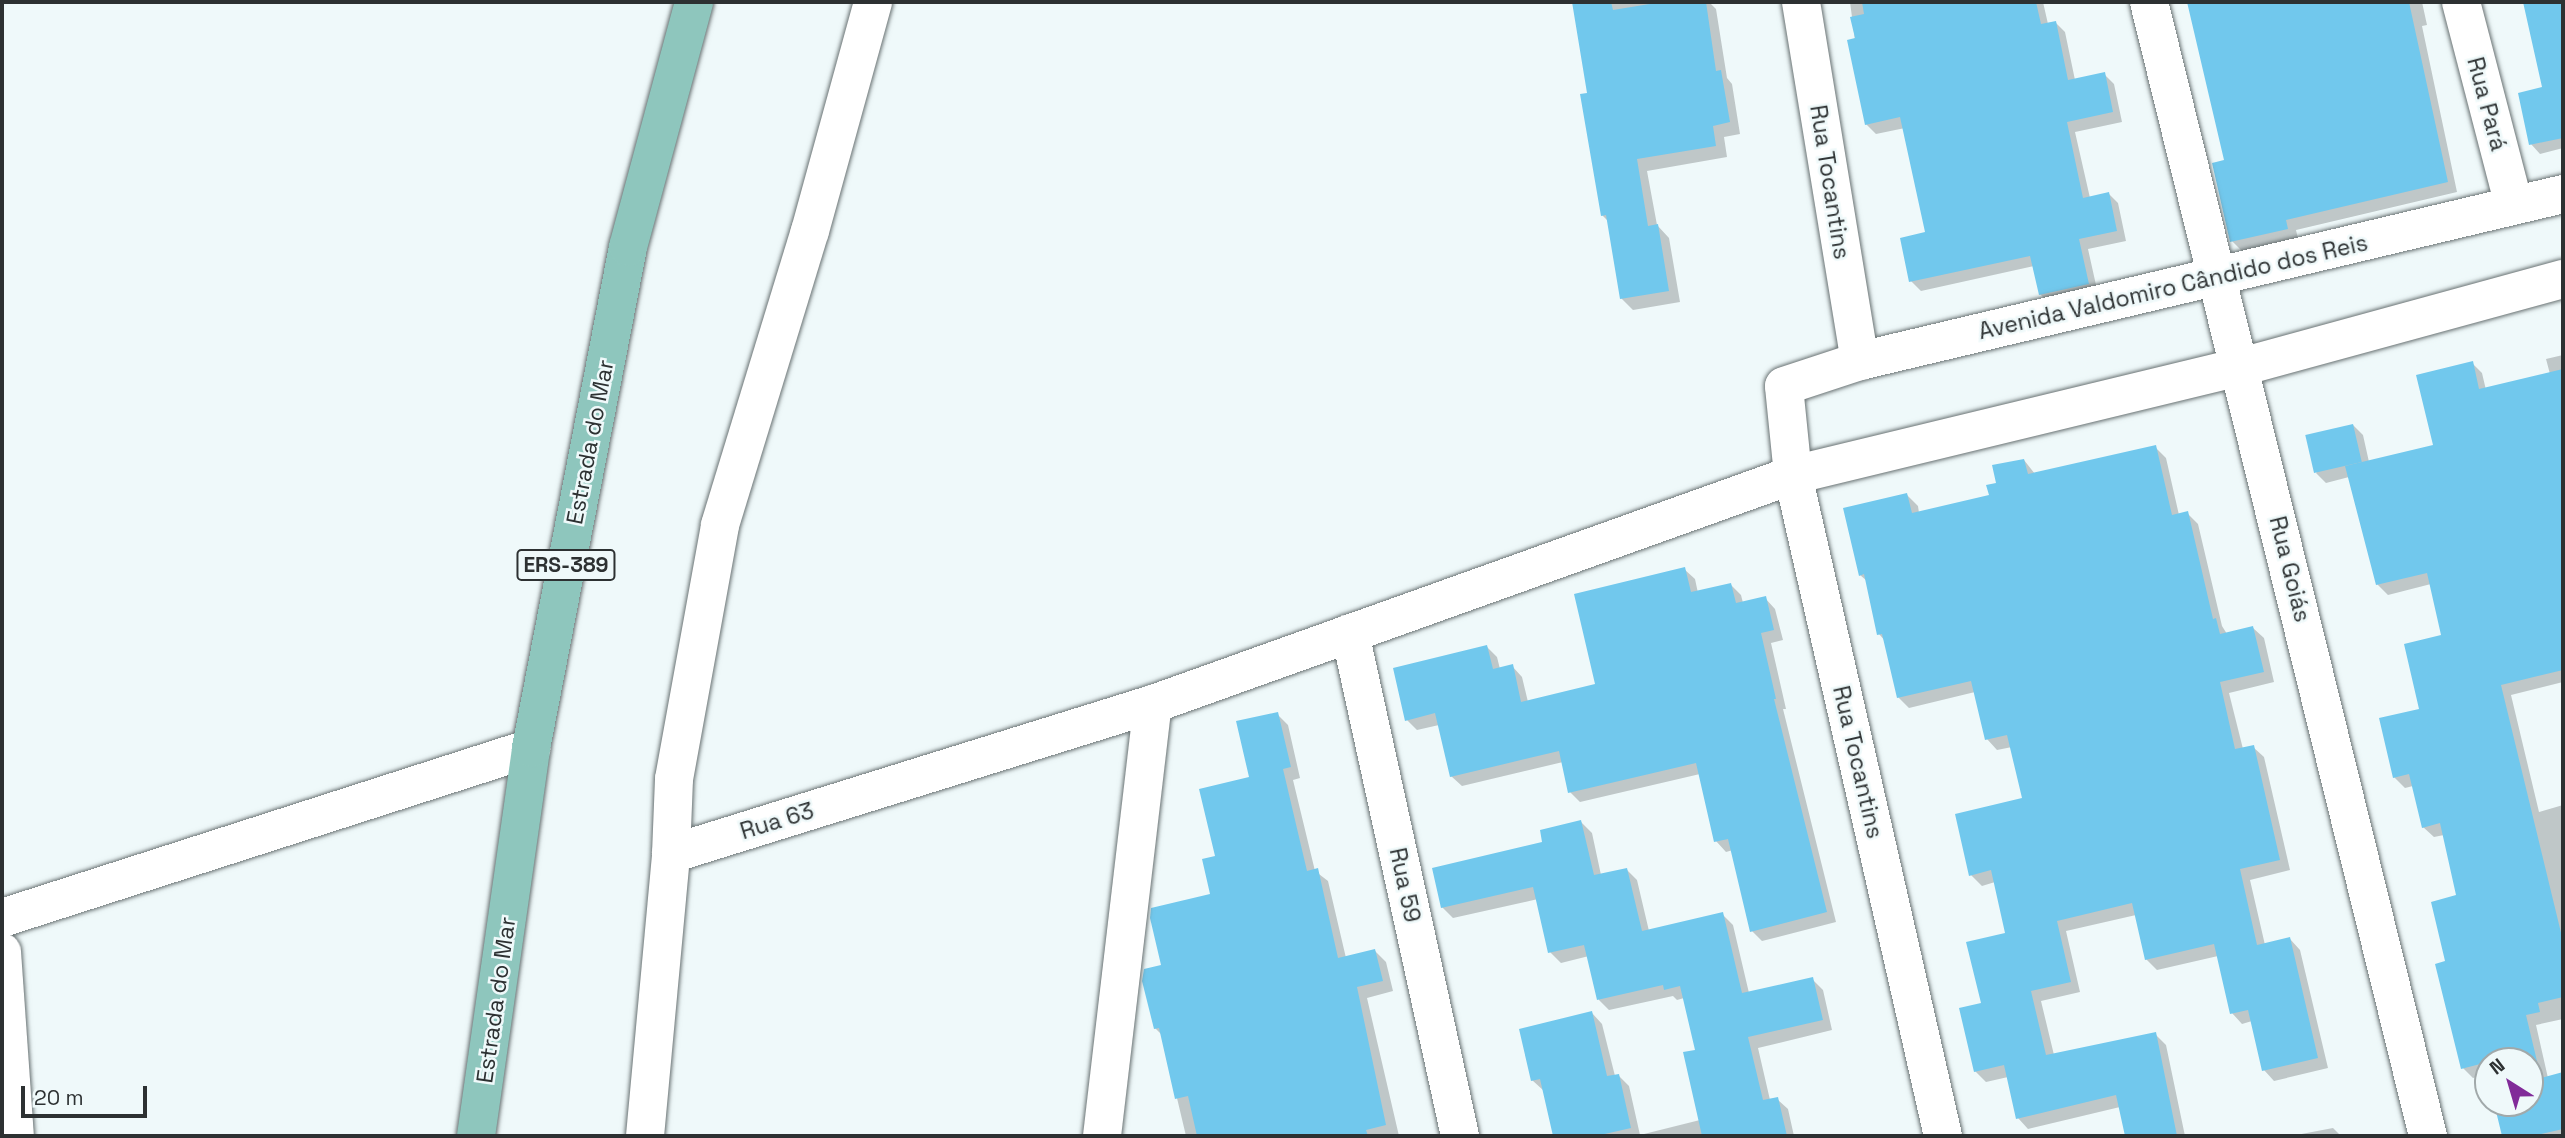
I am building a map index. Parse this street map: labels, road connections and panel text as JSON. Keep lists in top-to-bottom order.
{
  "streets": {
    "main road": ["Estrada do Mar", "ERS-389"],
    "street": [
      "Rua Pará",
      "Rua Tocantins",
      "Avenida Valdomiro Cândido dos Reis",
      "Rua Goiás",
      "Rua 63",
      "Rua 59"
    ]
  },
  "crossings": [
    ["Rua Pará", "Avenida Valdomiro Cândido dos Reis"],
    ["Rua Tocantins", "Avenida Valdomiro Cândido dos Reis"],
    ["Rua Tocantins", "Rua 63"],
    ["Avenida Valdomiro Cândido dos Reis", "Rua Goiás"],
    ["Rua 63", "Rua 59"]
  ],
  "scale_bar": "20 m",
  "north": "top left"
}
